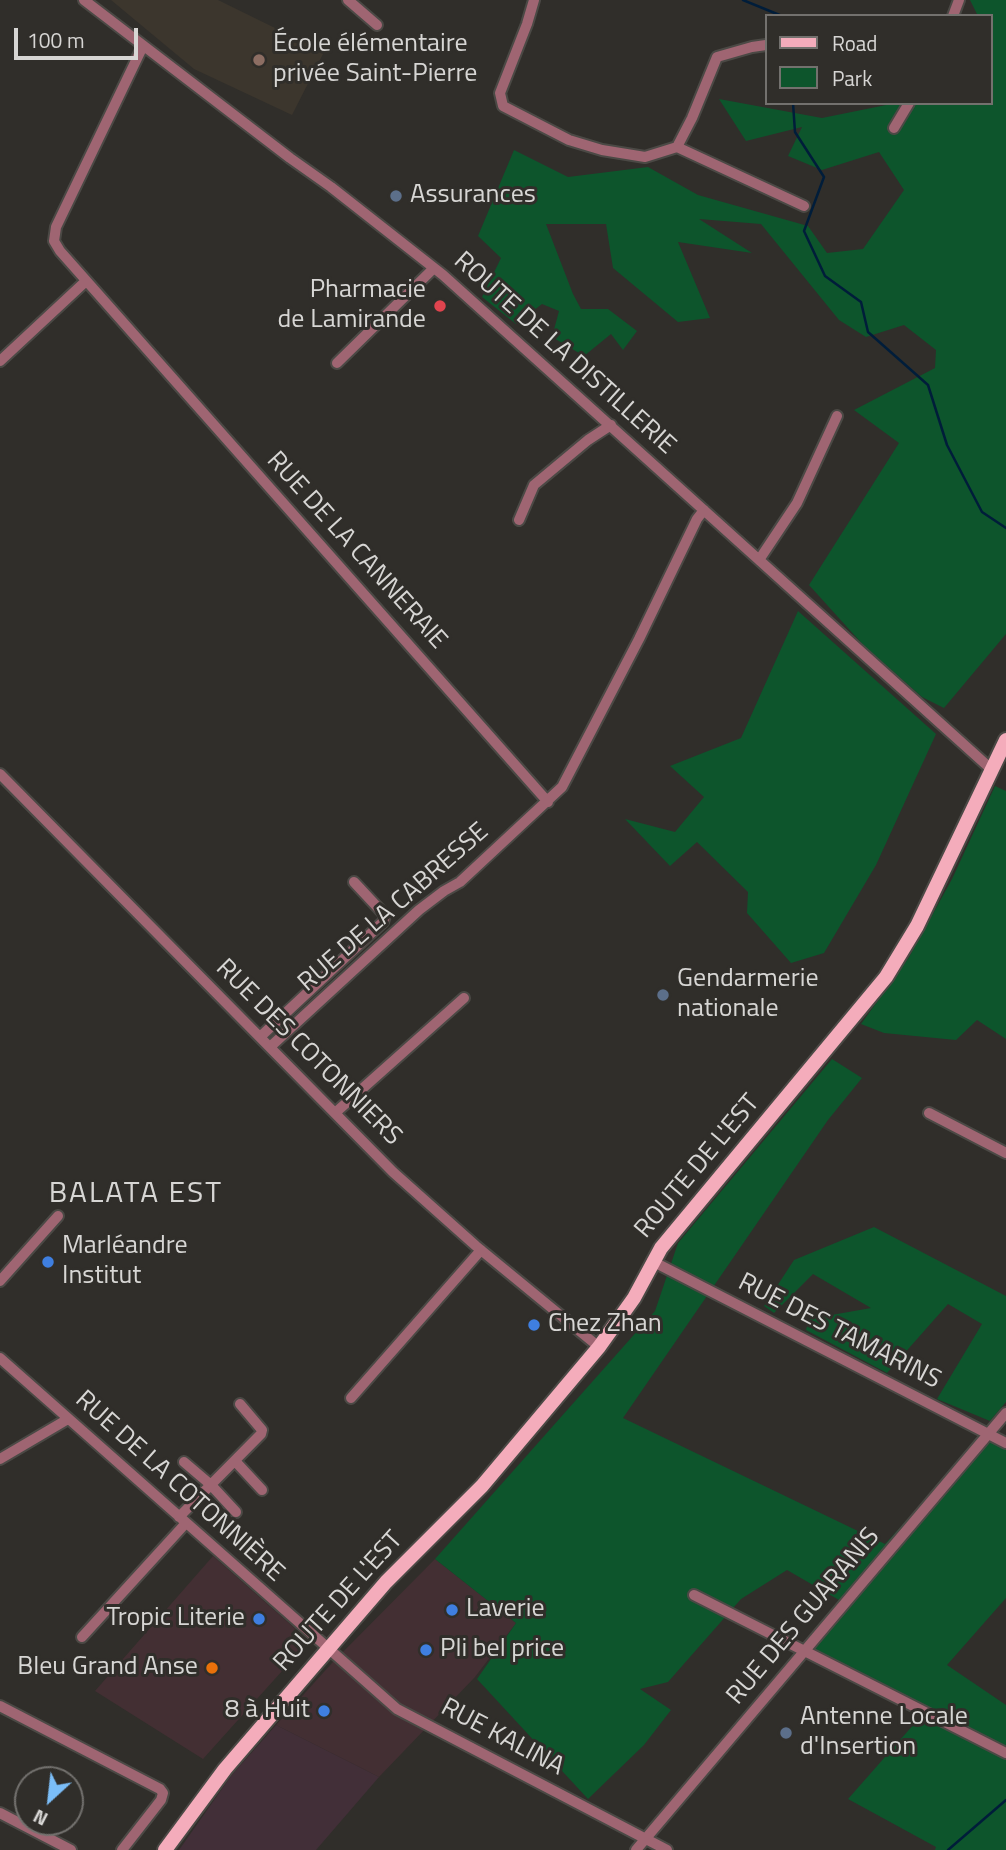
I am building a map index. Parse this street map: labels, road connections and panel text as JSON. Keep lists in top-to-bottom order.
{
  "streets": {
    "main road": ["ROUTE DE L'EST"],
    "street": [
      "ROUTE DE LA DISTILLERIE",
      "RUE DE LA CANNERAIE",
      "RUE DE LA CABRESSE",
      "RUE DES COTONNIERS",
      "RUE DES TAMARINS",
      "RUE DE LA COTONNIÈRE",
      "RUE DES GUARANIS",
      "RUE KALINA"
    ]
  },
  "crossings": [
    ["ROUTE DE LA DISTILLERIE", "RUE DE LA CANNERAIE"],
    ["ROUTE DE LA DISTILLERIE", "ROUTE DE L'EST"],
    ["RUE DE LA CANNERAIE", "RUE DE LA CABRESSE"],
    ["RUE DE LA CABRESSE", "RUE DES COTONNIERS"],
    ["RUE DES COTONNIERS", "ROUTE DE L'EST"],
    ["ROUTE DE L'EST", "RUE DES TAMARINS"],
    ["ROUTE DE L'EST", "RUE DE LA COTONNIÈRE"],
    ["ROUTE DE L'EST", "RUE KALINA"],
    ["RUE DES TAMARINS", "RUE DES GUARANIS"],
    ["RUE DE LA COTONNIÈRE", "RUE KALINA"],
    ["RUE DES GUARANIS", "RUE KALINA"]
  ],
  "districts": ["BALATA EST"],
  "places": [
    "École élémentaire privée Saint-Pierre",
    "Assurances",
    "Pharmacie de Lamirande",
    "Gendarmerie nationale",
    "Marléandre Institut",
    "Chez Zhan",
    "Laverie",
    "Tropic Literie",
    "Pli bel price",
    "Bleu Grand Anse",
    "8 à Huit",
    "Antenne Locale d'Insertion"
  ],
  "legend": ["Road", "Park"],
  "scale_bar": "100 m",
  "north": "bottom left"
}
